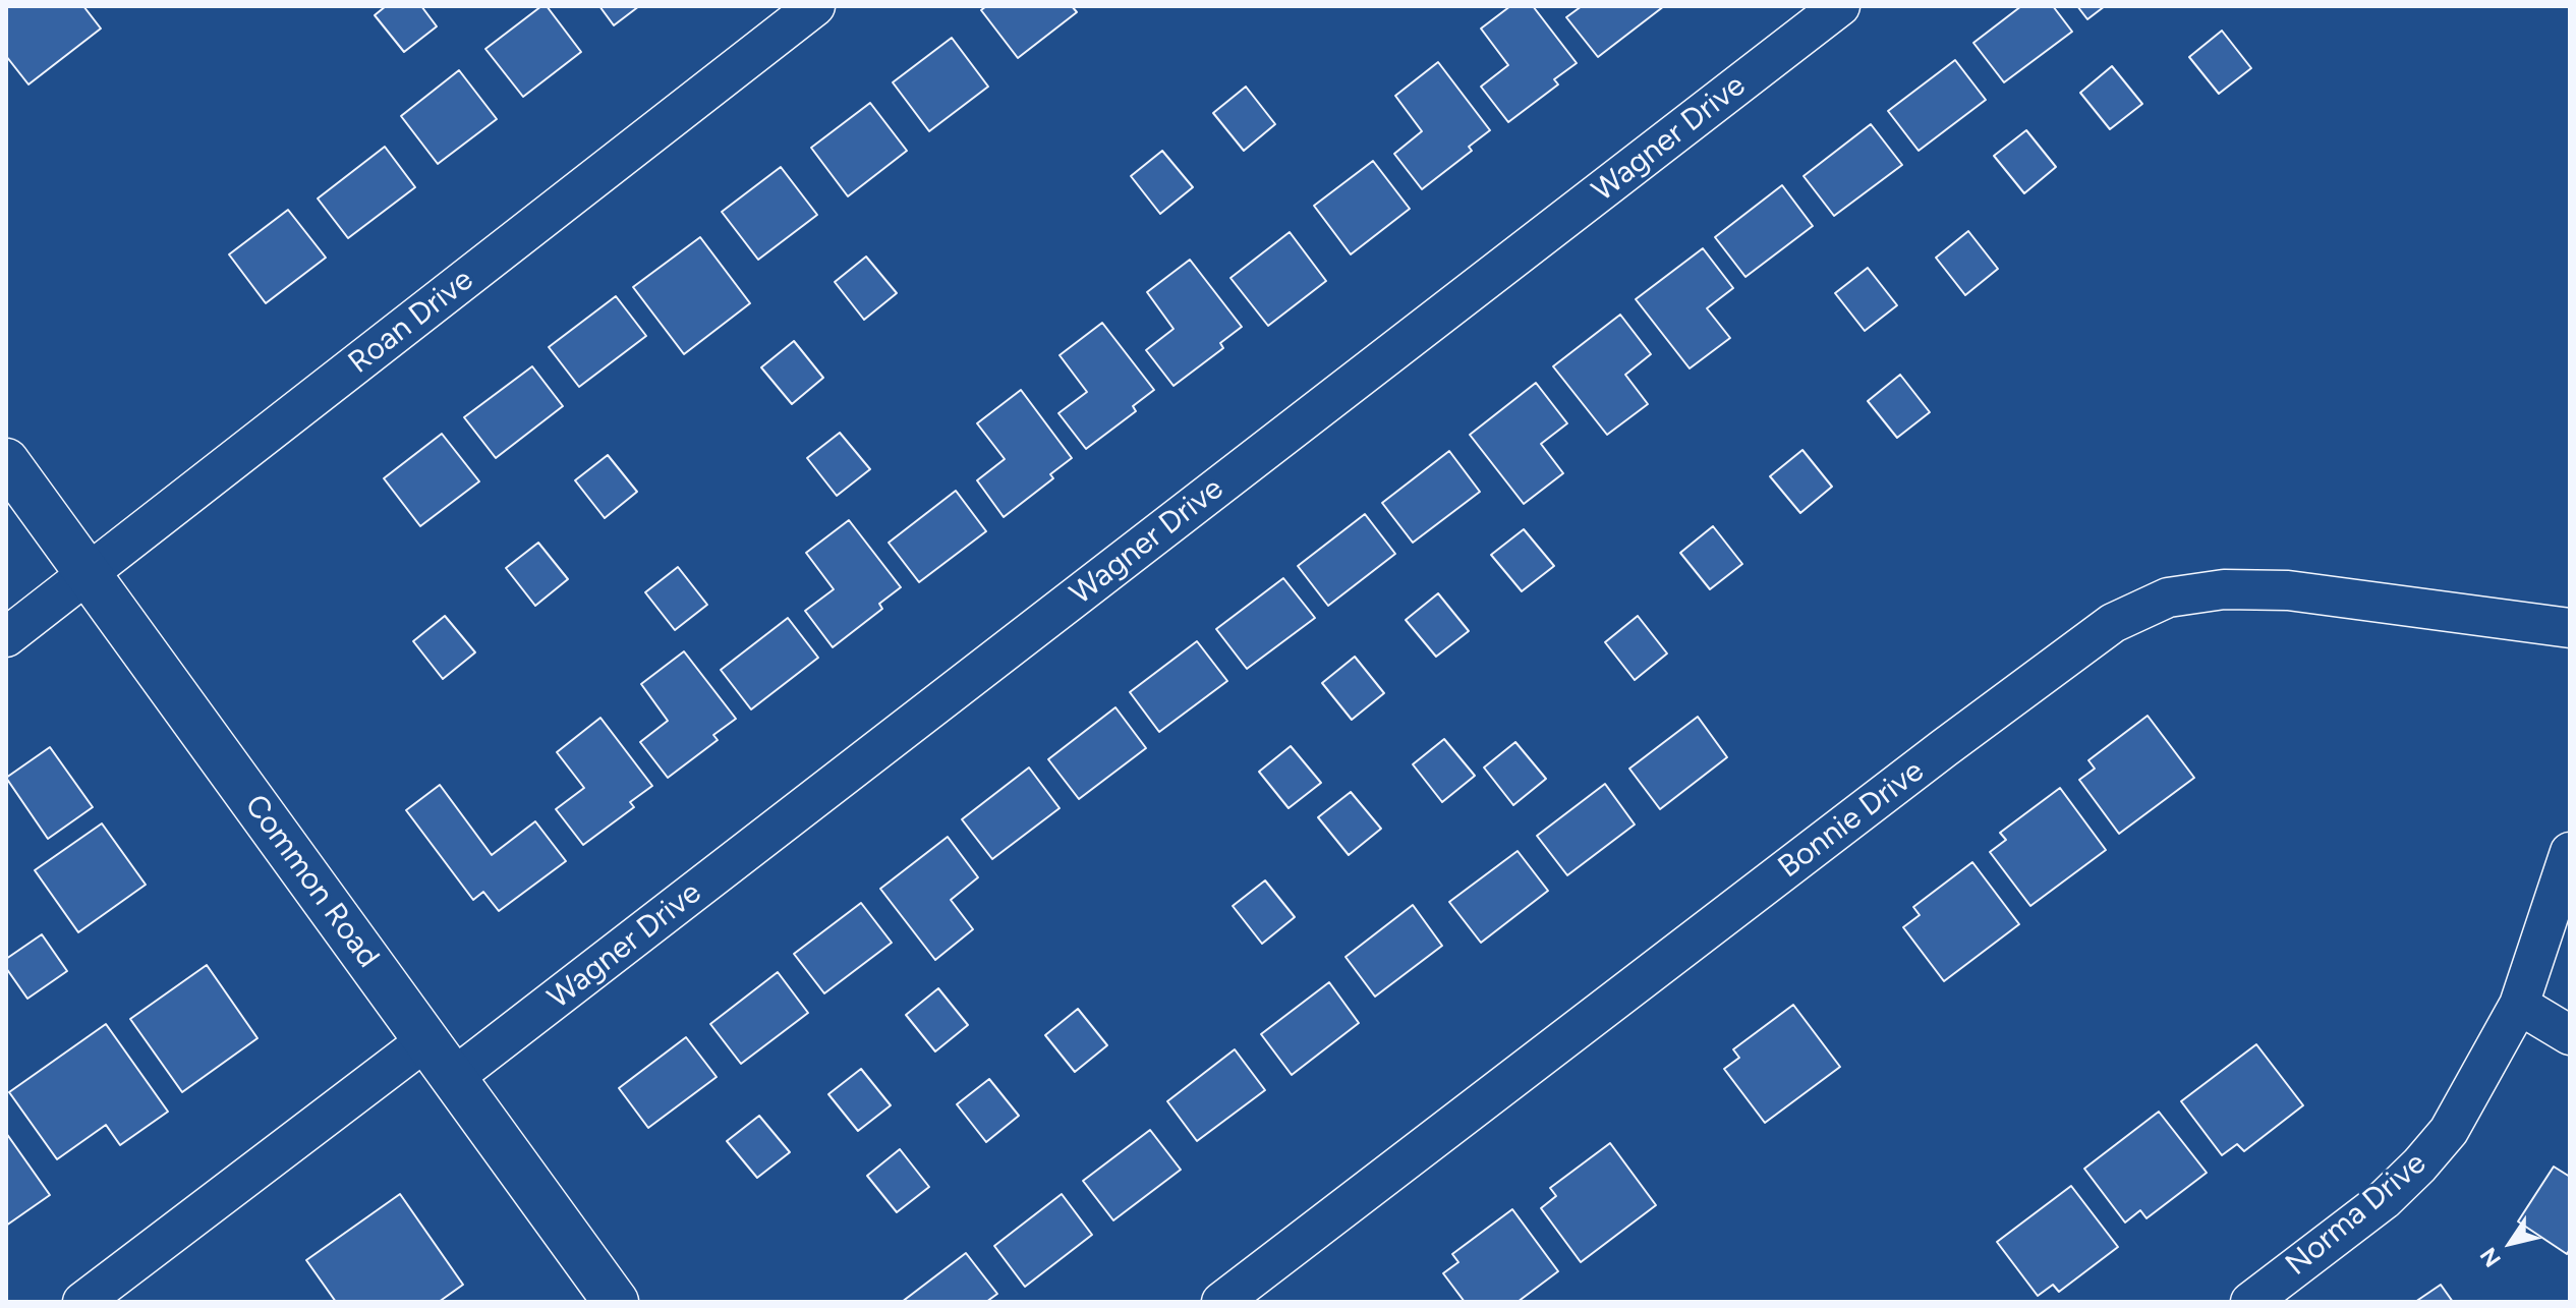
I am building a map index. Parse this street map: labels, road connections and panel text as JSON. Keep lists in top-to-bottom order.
{
  "streets": {
    "street": [
      "Wagner Drive",
      "Roan Drive",
      "Bonnie Drive",
      "Common Road",
      "Norma Drive"
    ]
  },
  "crossings": [
    ["Wagner Drive", "Common Road"],
    ["Roan Drive", "Common Road"]
  ],
  "north": "bottom left"
}
